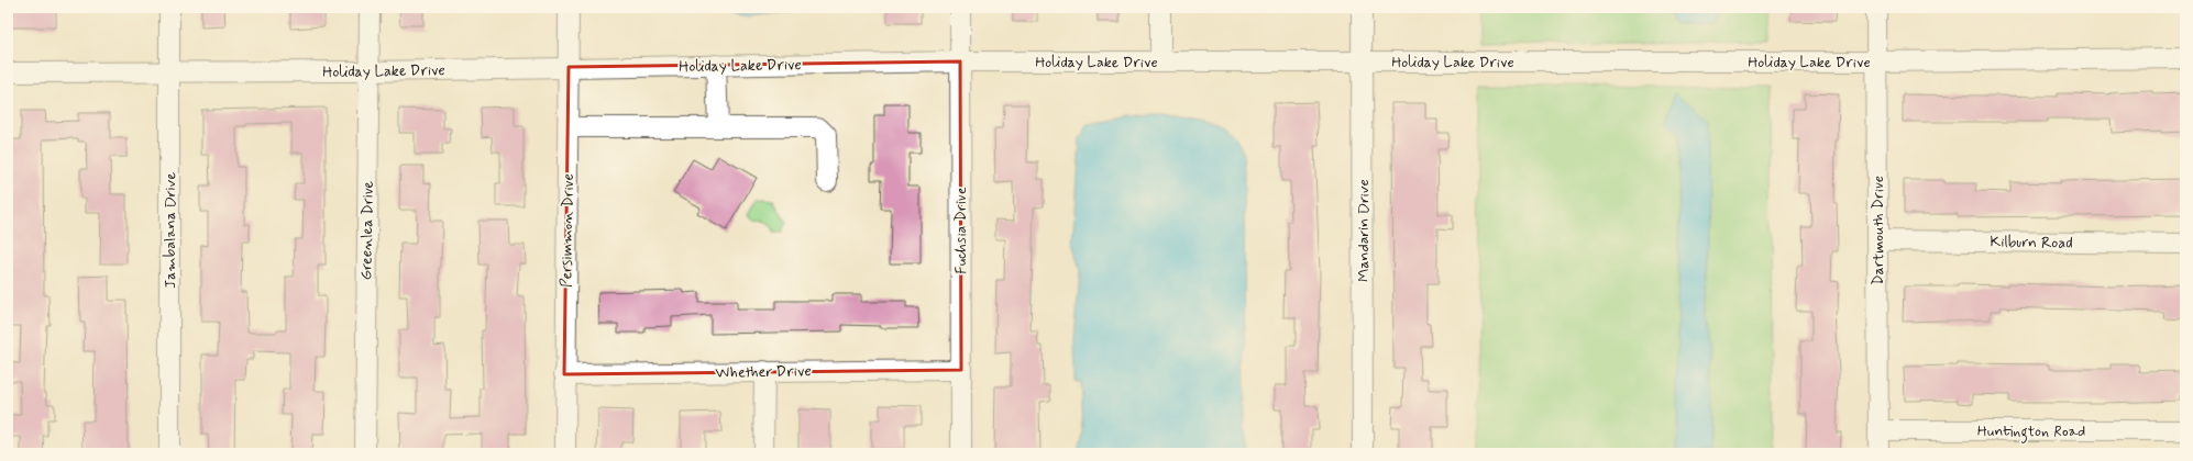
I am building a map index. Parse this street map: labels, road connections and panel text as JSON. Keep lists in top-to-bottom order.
{
  "streets": {
    "street": [
      "Holiday Lake Drive",
      "Jambalana Drive",
      "Greenlea Drive",
      "Persimmon Drive",
      "Fuchsia Drive",
      "Mandarin Drive",
      "Dartmouth Drive",
      "Kilburn Road",
      "Whether Drive",
      "Huntington Road"
    ]
  },
  "crossings": [
    ["Holiday Lake Drive", "Jambalana Drive"],
    ["Holiday Lake Drive", "Greenlea Drive"],
    ["Holiday Lake Drive", "Persimmon Drive"],
    ["Holiday Lake Drive", "Fuchsia Drive"],
    ["Holiday Lake Drive", "Mandarin Drive"],
    ["Holiday Lake Drive", "Dartmouth Drive"],
    ["Persimmon Drive", "Whether Drive"],
    ["Fuchsia Drive", "Whether Drive"],
    ["Dartmouth Drive", "Kilburn Road"],
    ["Dartmouth Drive", "Huntington Road"]
  ]
}
